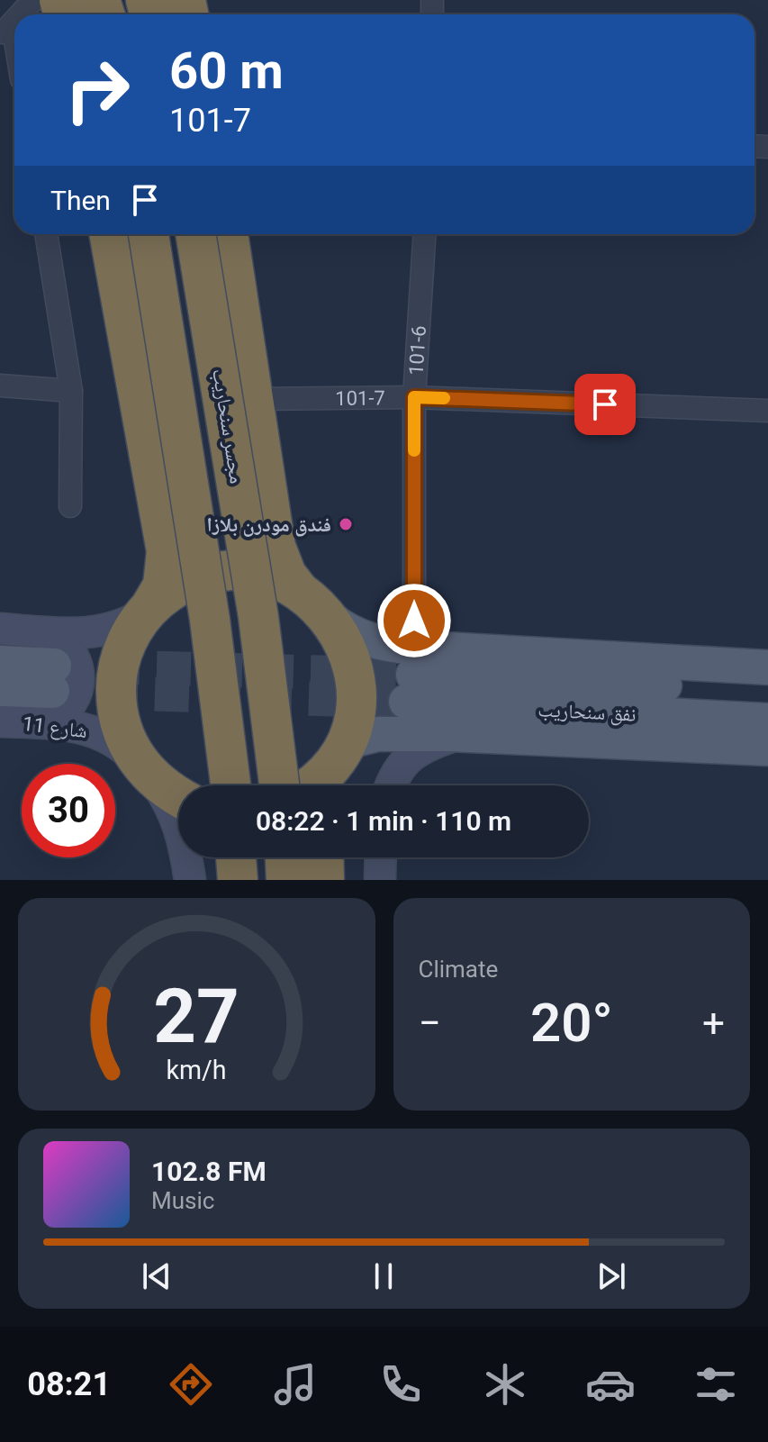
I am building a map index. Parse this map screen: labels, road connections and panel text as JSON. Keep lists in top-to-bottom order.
{
  "streets": {
    "highway": ["مجسر سنحاريب"],
    "main road": ["نفق سنحاريب", "شارع 11"],
    "street": ["101-6", "101-7"]
  },
  "crossings": [
    ["101-6", "101-7"],
    ["101-6", "نفق سنحاريب"]
  ],
  "places": ["فندق مودرن بلازا"],
  "page": {
    "turn": ["60 m", "101-7"],
    "then": "Then",
    "limit": "30",
    "trip": "08:22 · 1 min · 110 m",
    "tile": "Climate",
    "heat": ["−", "20°", "+"],
    "song": ["102.8 FM", "Music"],
    "tabs": "08:21",
    "gauge": ["27", "km/h"]
  }
}
